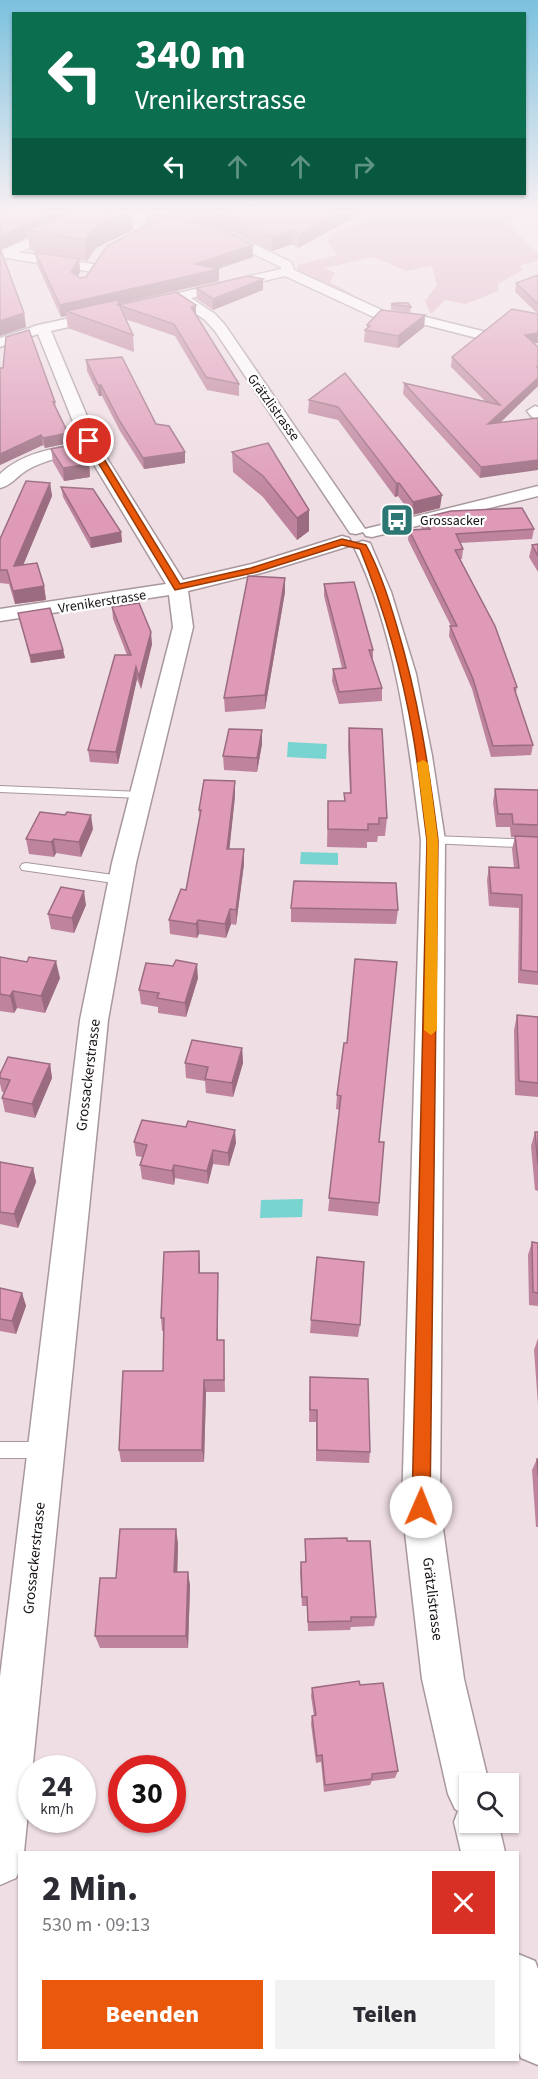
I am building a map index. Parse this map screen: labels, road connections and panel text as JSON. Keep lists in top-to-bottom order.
{
  "streets": {
    "street": ["Grätzlistrasse", "Vrenikerstrasse", "Grossackerstrasse"]
  },
  "crossings": [
    ["Grätzlistrasse", "Vrenikerstrasse"],
    ["Vrenikerstrasse", "Grossackerstrasse"]
  ],
  "places": {
    "bus stop": ["Grossacker"]
  },
  "page": {
    "turn": ["340 m", "Vrenikerstrasse"],
    "speed": "24 km/h",
    "limit": "30",
    "heading": ["2 Min.", "530 m · 09:13"],
    "buttons": ["Beenden", "Teilen"]
  }
}
